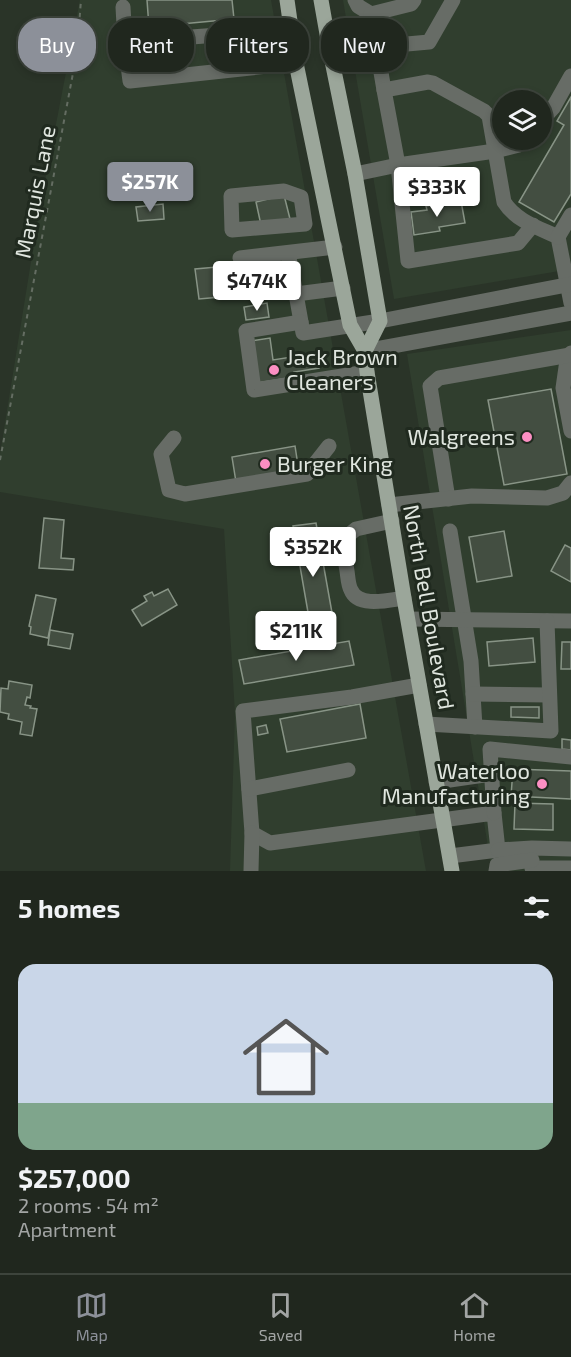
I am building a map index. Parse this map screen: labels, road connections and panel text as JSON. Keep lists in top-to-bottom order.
{
  "streets": {
    "main road": ["North Bell Boulevard"],
    "path": ["Marquis Lane"]
  },
  "places": [
    "Jack Brown Cleaners",
    "Walgreens",
    "Burger King",
    "Waterloo Manufacturing"
  ],
  "page": {
    "chip": [
      "Buy",
      "Rent",
      "Filters",
      "New"
    ],
    "price": [
      "$257K",
      "$333K",
      "$474K",
      "$352K",
      "$211K"
    ],
    "heading": "5 homes",
    "list": [
      {
        "name": "$257,000",
        "note": "2 rooms · 54 m² · Apartment"
      }
    ],
    "tabs": ["Map", "Saved", "Home"]
  }
}
